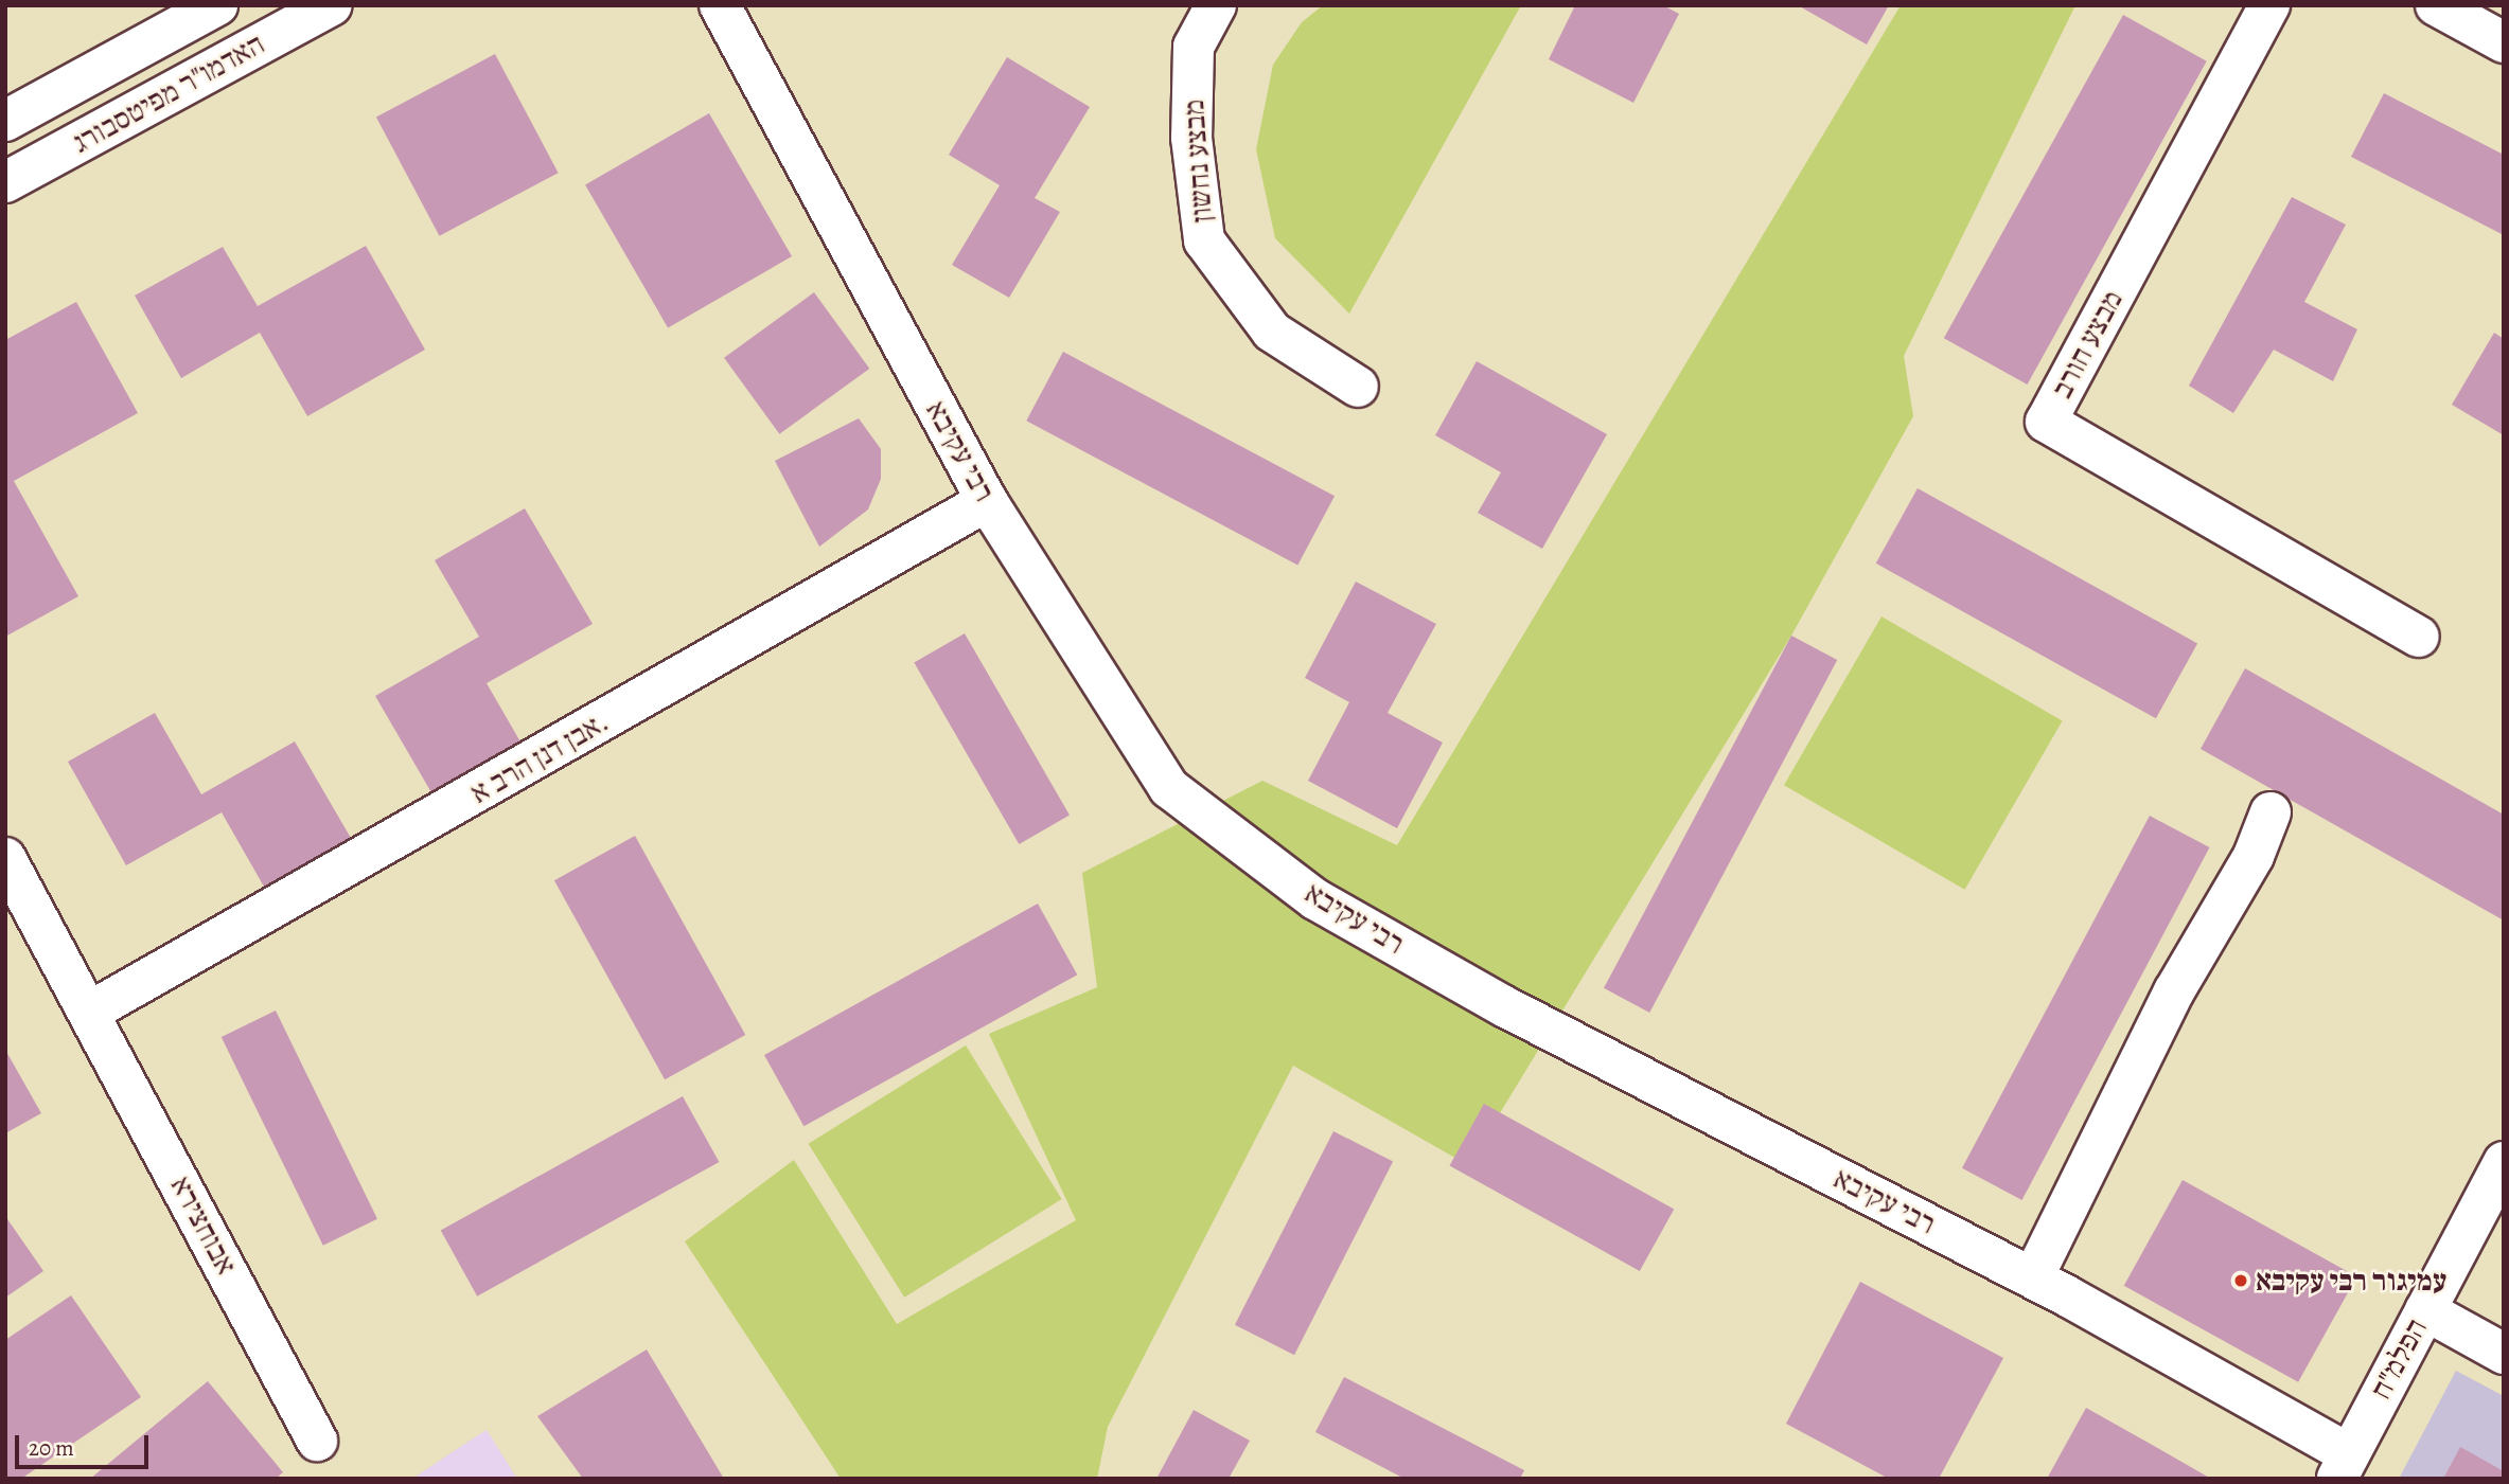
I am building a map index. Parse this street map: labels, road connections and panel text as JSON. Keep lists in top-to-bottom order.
{
  "streets": {
    "street": [
      "האדמו\"ר מפיטסבורג",
      "מבצע נחשון",
      "מבצע חורב",
      "רבי עקיבא",
      "אבן דנן הרב א.",
      "אבוחצירא",
      "הפלמ\"ח"
    ]
  },
  "crossings": [
    ["רבי עקיבא", "אבן דנן הרב א."],
    ["רבי עקיבא", "הפלמ\"ח"],
    ["אבן דנן הרב א.", "אבוחצירא"]
  ],
  "places": ["עמיגור רבי עקיבא"],
  "scale_bar": "20 m"
}
